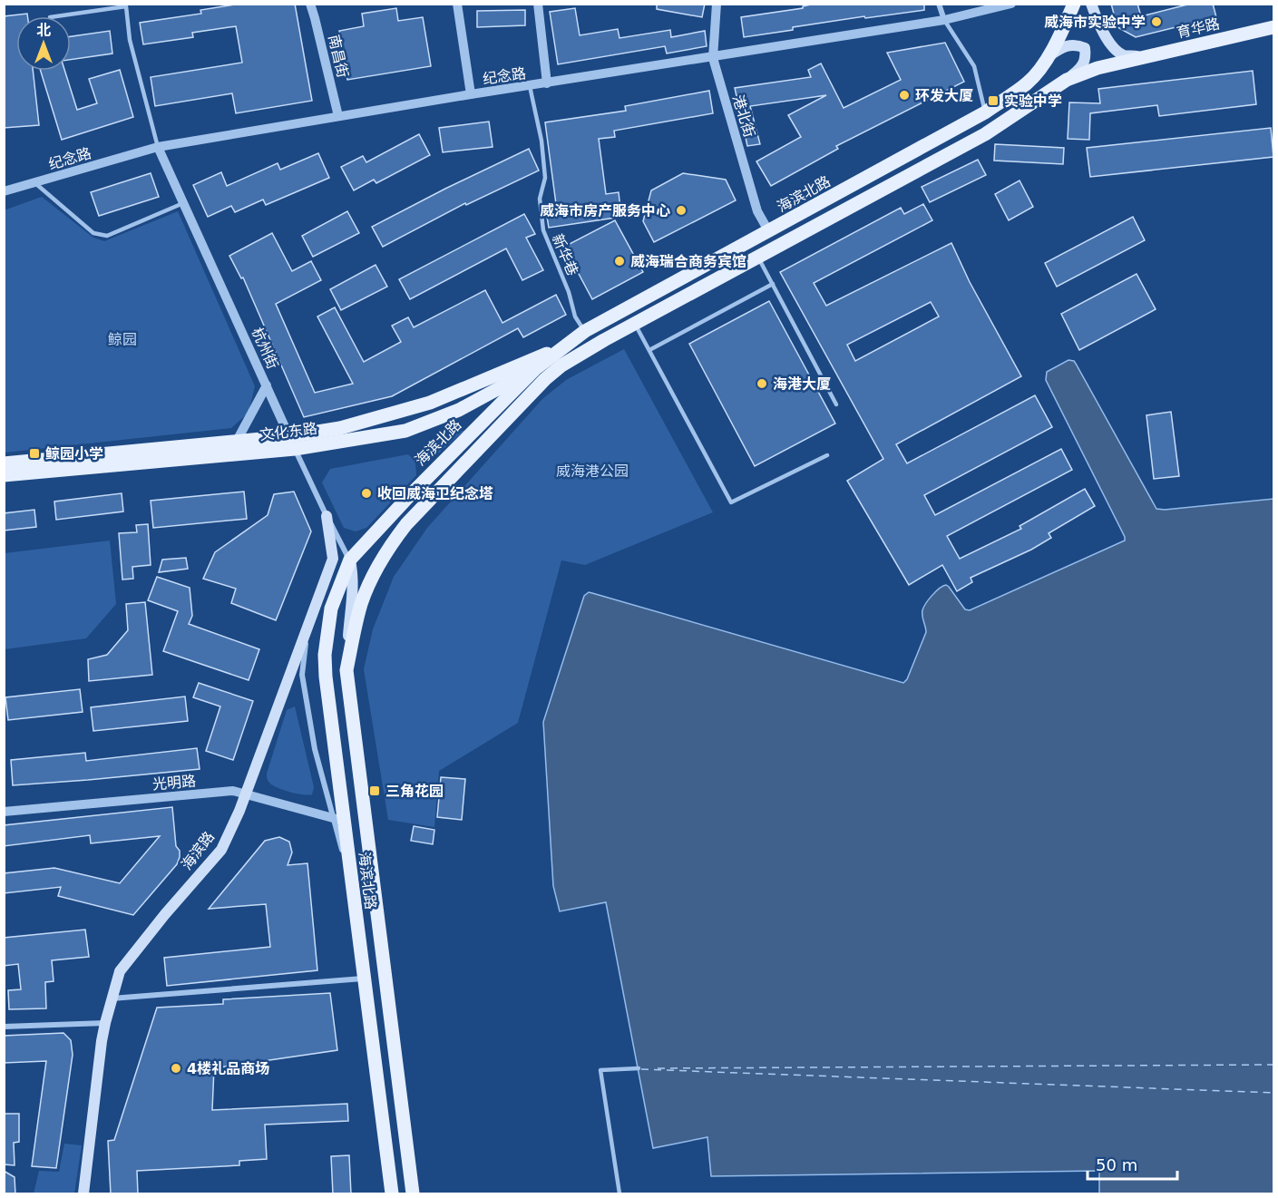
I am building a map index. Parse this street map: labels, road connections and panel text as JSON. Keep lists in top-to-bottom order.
{
  "streets": {
    "main road": [
      "育华路",
      "海滨北路",
      "文化东路",
      "海滨路"
    ],
    "street": [
      "南昌街",
      "纪念路",
      "港北街",
      "杭州街",
      "光明路"
    ],
    "lane": ["新华巷"]
  },
  "crossings": [
    ["育华路", "海滨北路"],
    ["南昌街", "纪念路"],
    ["纪念路", "港北街"],
    ["纪念路", "新华巷"],
    ["纪念路", "杭州街"],
    ["港北街", "海滨北路"],
    ["海滨北路", "新华巷"],
    ["海滨北路", "杭州街"],
    ["海滨北路", "文化东路"],
    ["海滨北路", "光明路"],
    ["杭州街", "文化东路"],
    ["杭州街", "海滨路"],
    ["光明路", "海滨路"]
  ],
  "parks": ["鲸园", "威海港公园"],
  "places": {
    "other": [
      "威海市实验中学",
      "环发大厦",
      "威海市房产服务中心",
      "威海瑞合商务宾馆",
      "海港大厦",
      "收回威海卫纪念塔",
      "4楼礼品商场"
    ],
    "transit": ["实验中学", "鲸园小学", "三角花园"]
  },
  "scale_bar": "50 m",
  "north": "top"
}
